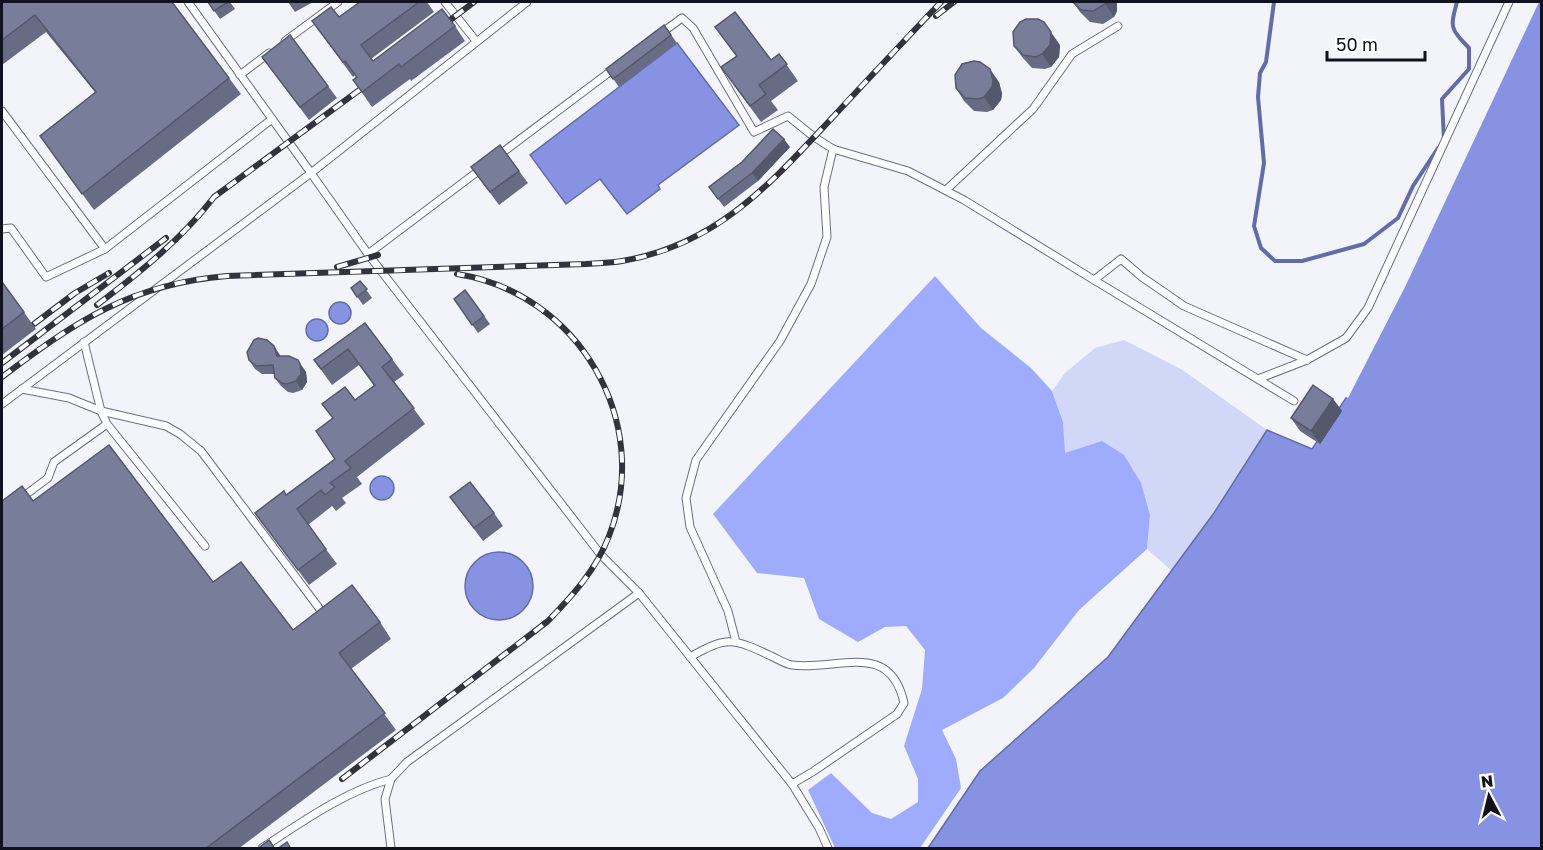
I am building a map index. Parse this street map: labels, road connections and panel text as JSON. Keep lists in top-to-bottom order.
{
  "scale_bar": "50 m",
  "north": "top"
}
